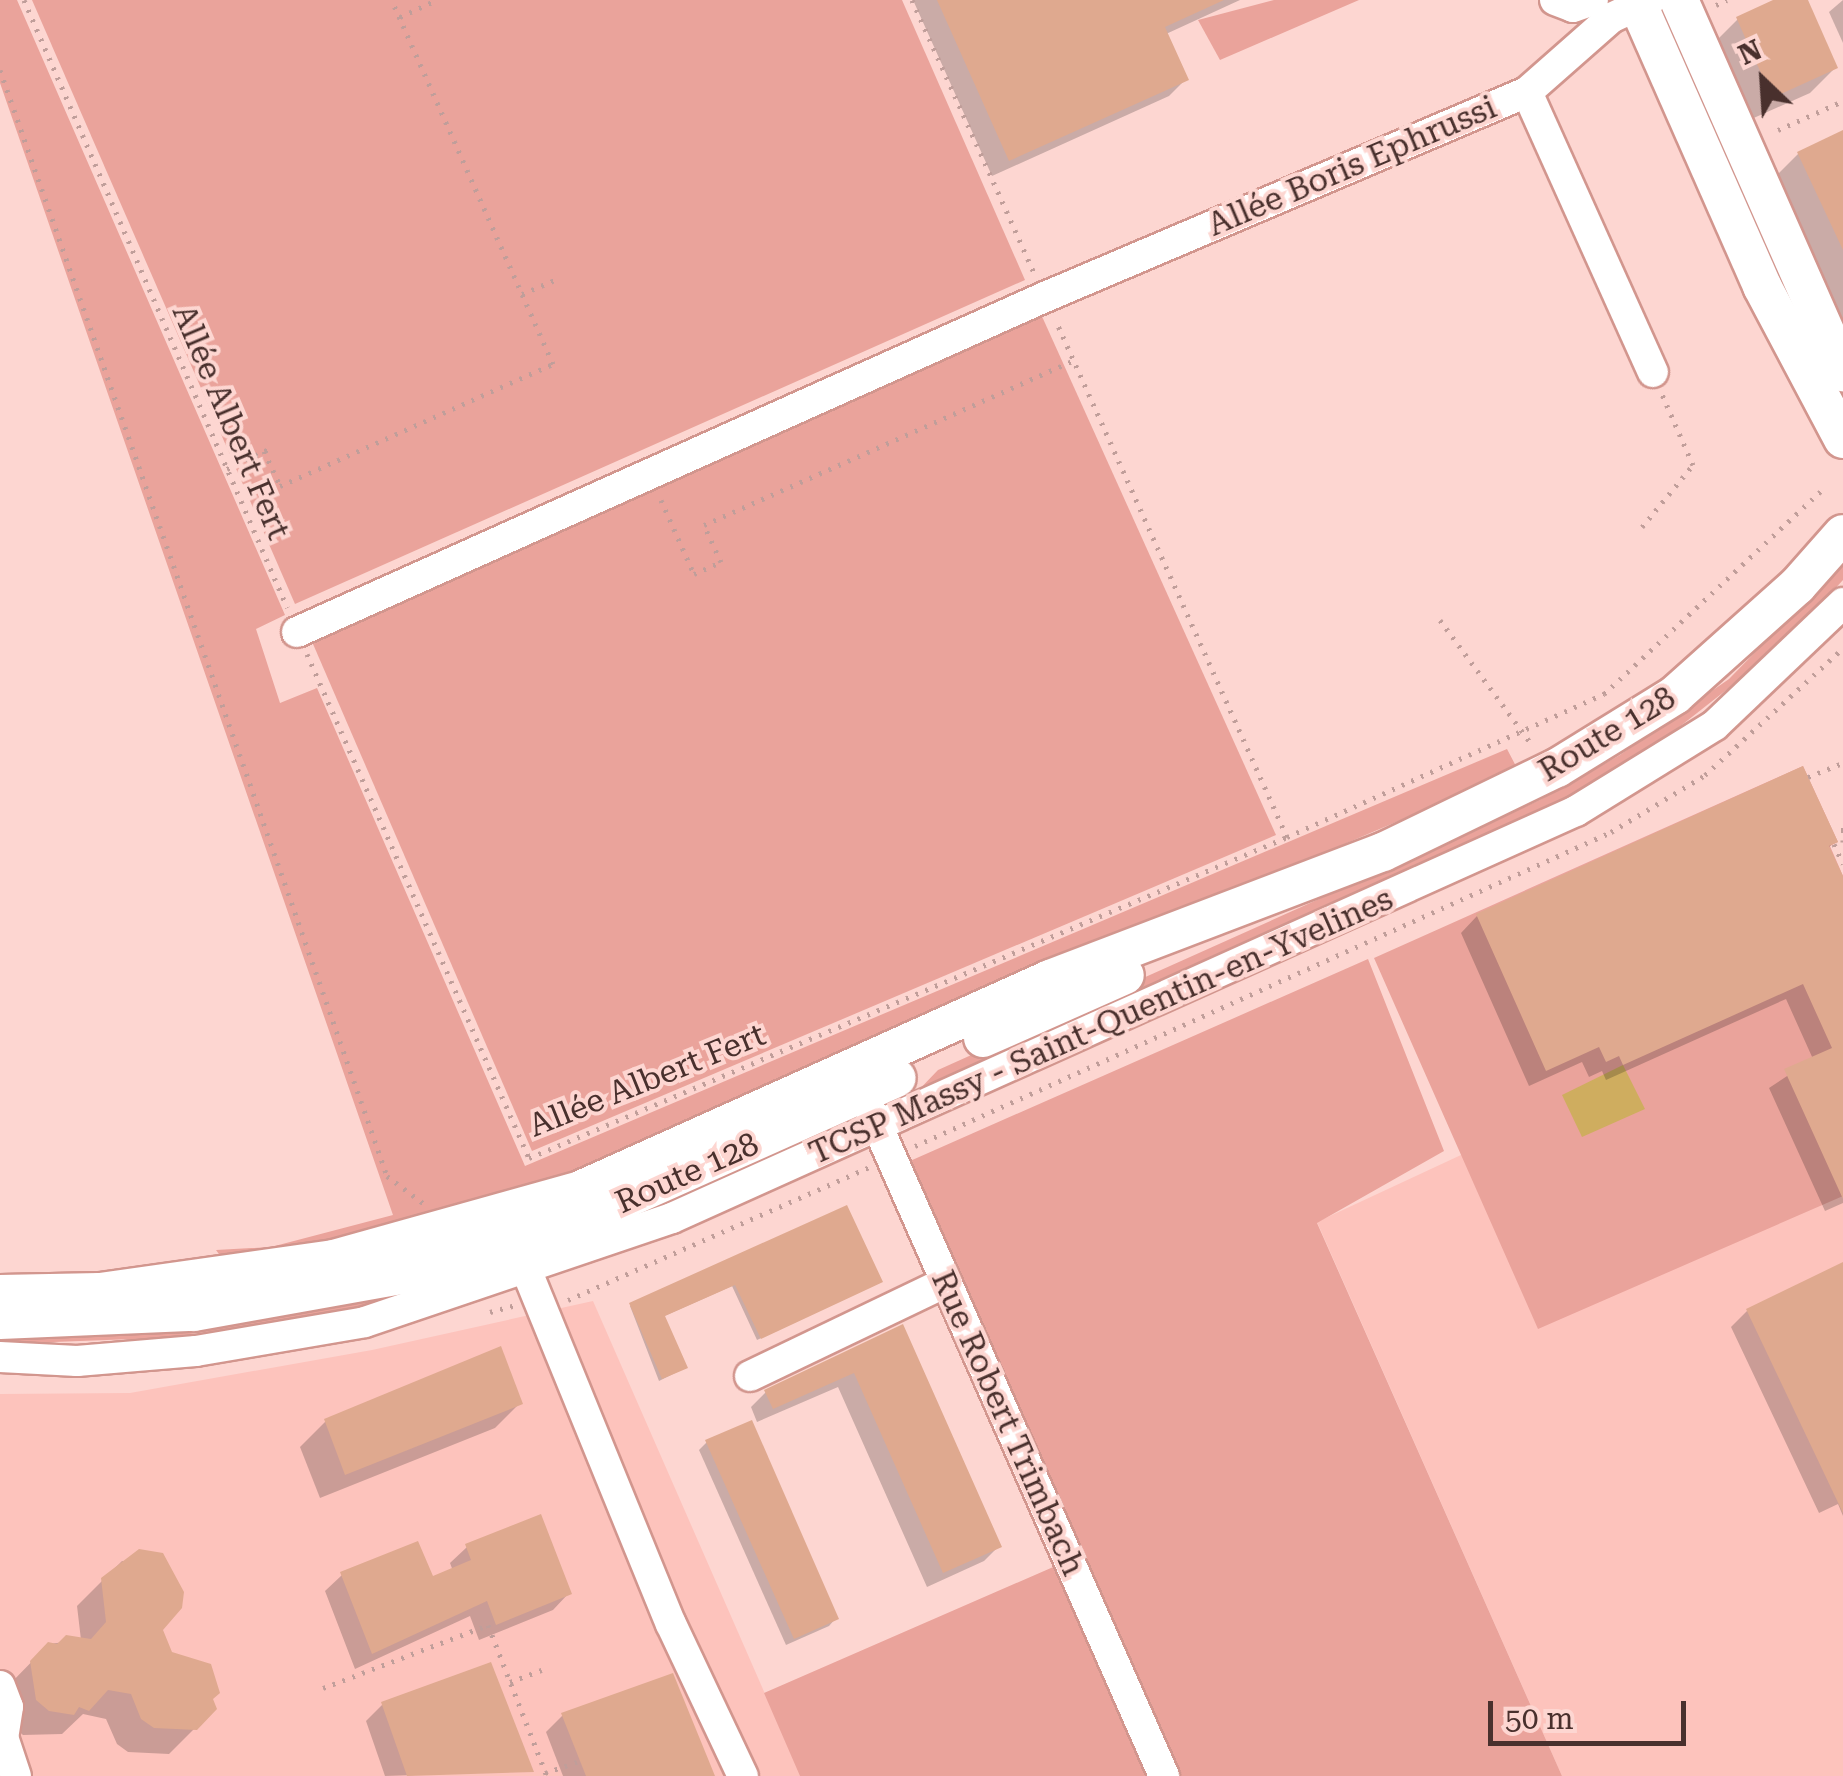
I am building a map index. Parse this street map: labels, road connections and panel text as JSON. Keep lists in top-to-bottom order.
{
  "streets": {
    "main road": ["Route 128"],
    "street": ["Allée Boris Ephrussi", "TCSP Massy - Saint-Quentin-en-Yvelines", "Rue Robert Trimbach"],
    "path": ["Allée Albert Fert"]
  },
  "crossings": [
    ["Allée Boris Ephrussi", "Allée Albert Fert"],
    ["Route 128", "TCSP Massy - Saint-Quentin-en-Yvelines"],
    ["Route 128", "Rue Robert Trimbach"],
    ["TCSP Massy - Saint-Quentin-en-Yvelines", "Rue Robert Trimbach"]
  ],
  "scale_bar": "50 m",
  "north": "top left"
}
